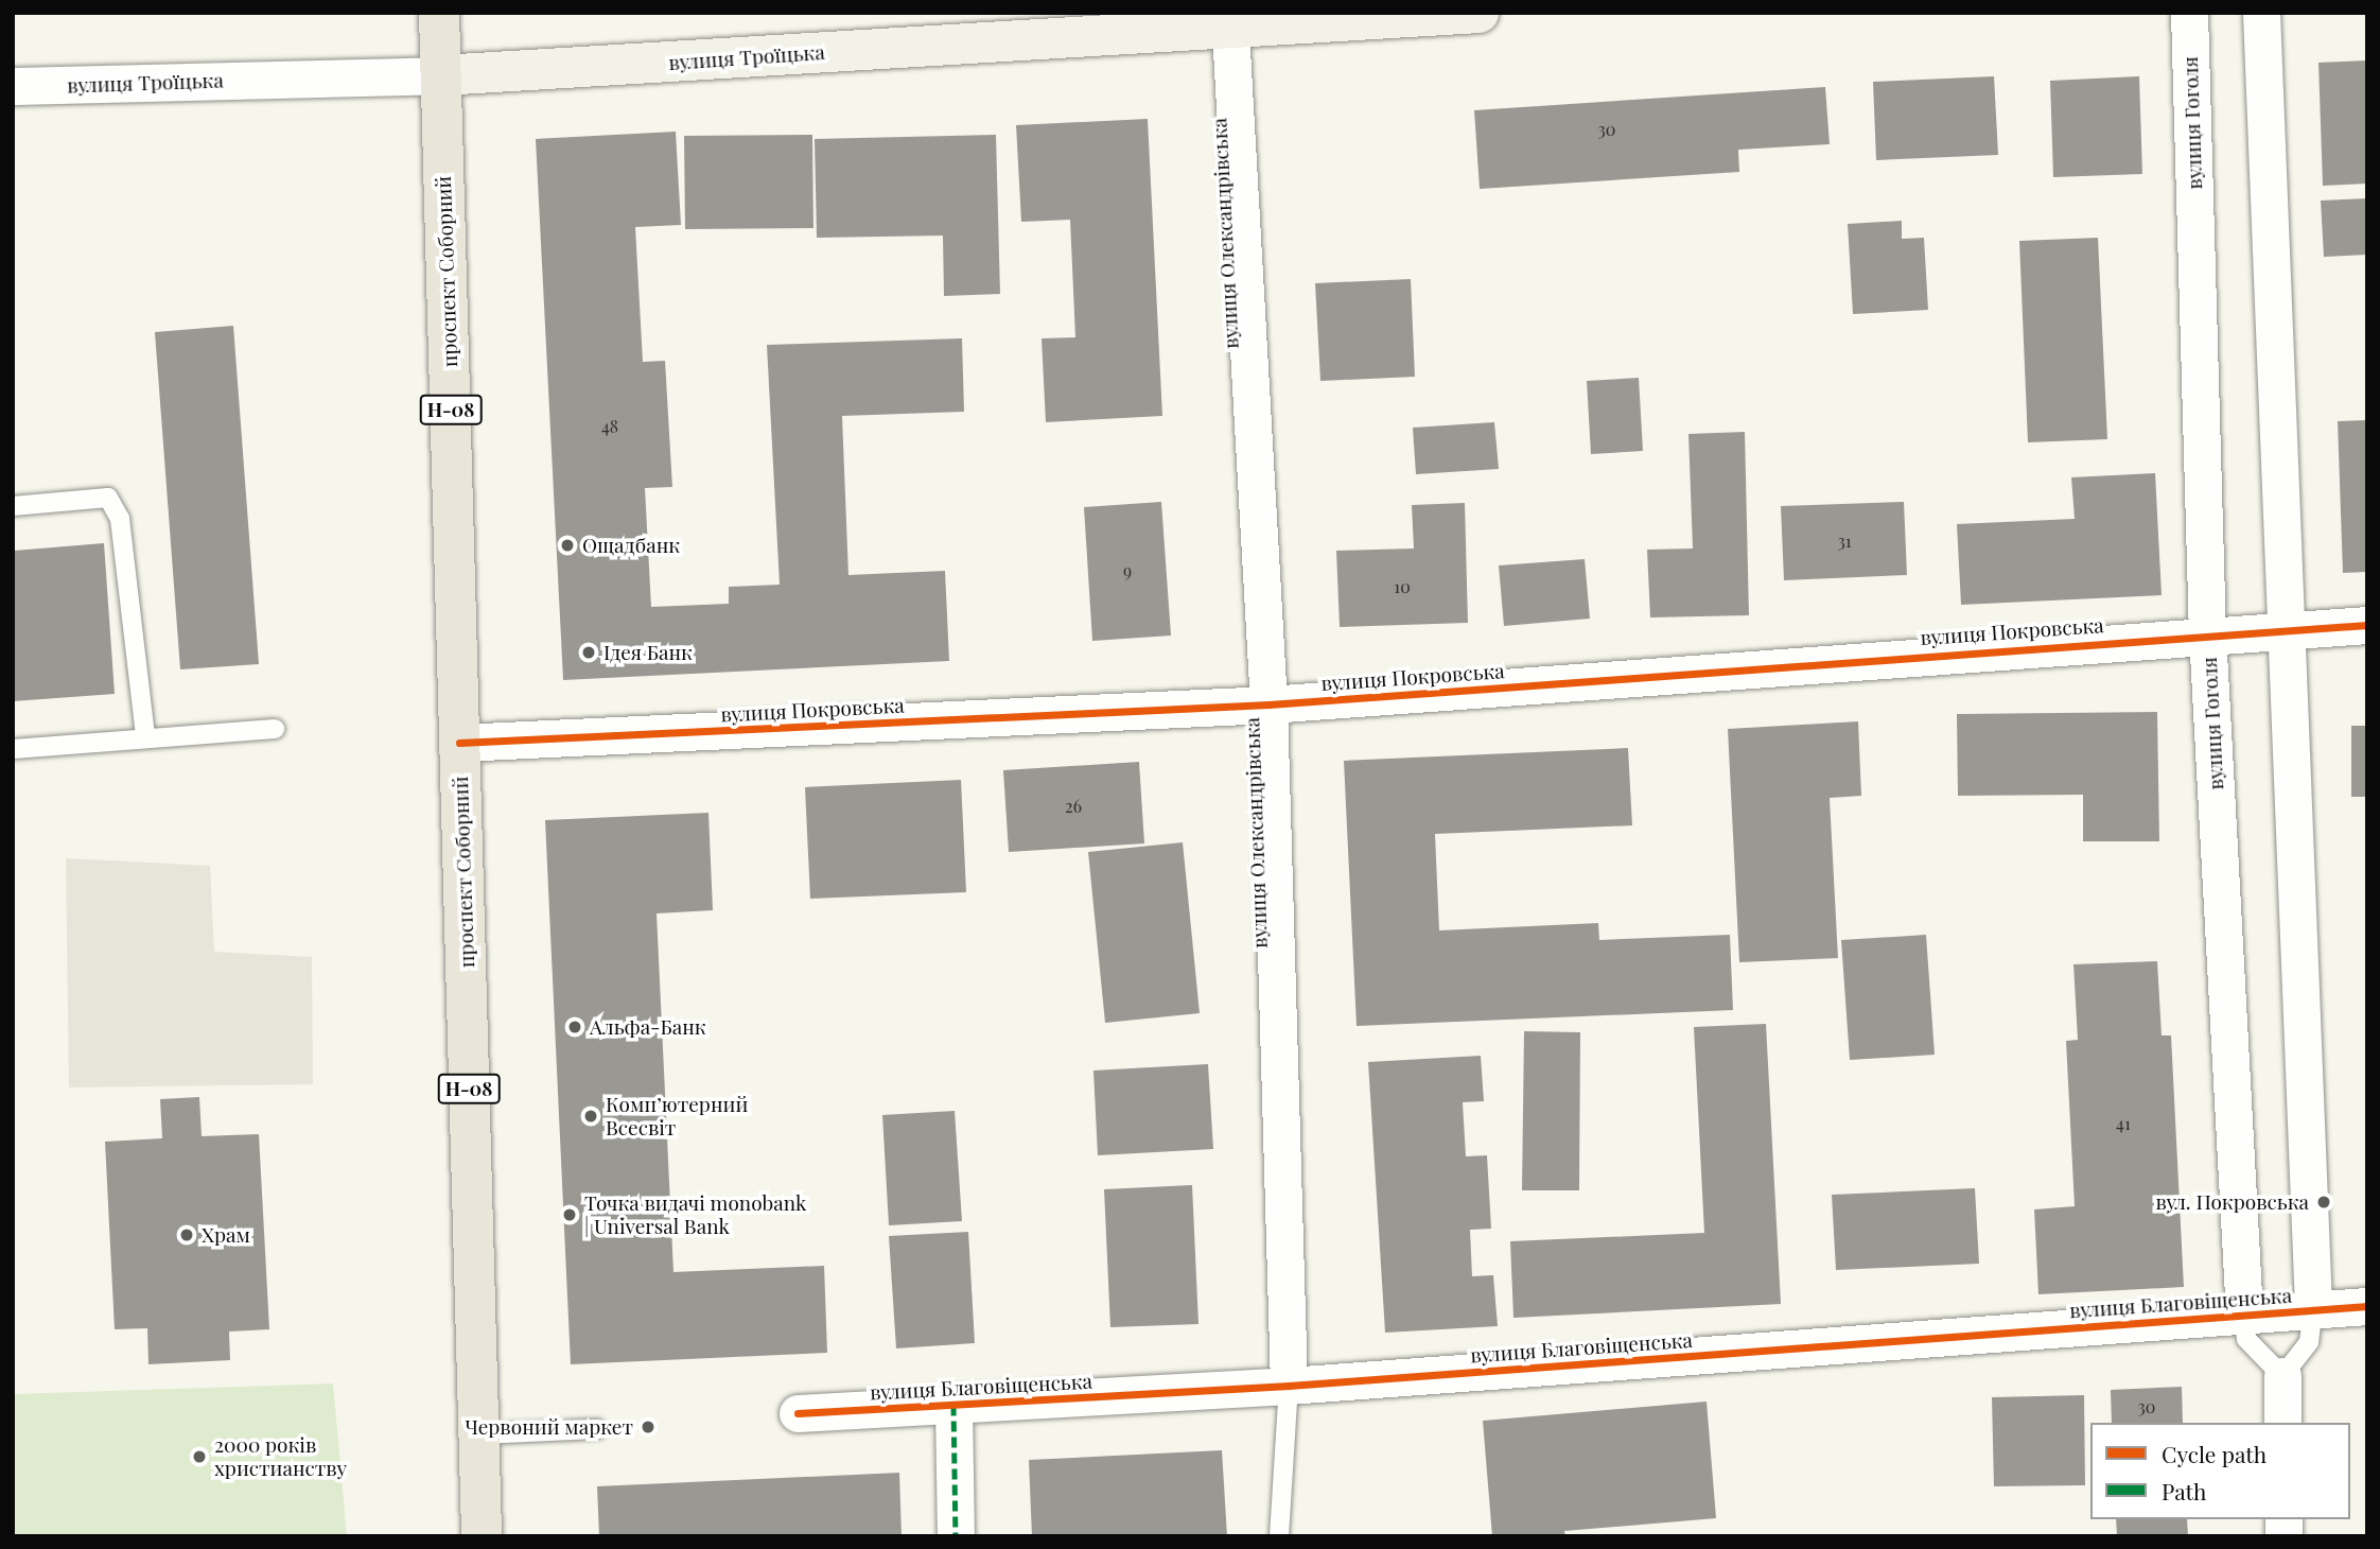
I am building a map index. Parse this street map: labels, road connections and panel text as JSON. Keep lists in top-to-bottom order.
{
  "streets": {
    "main road": ["вулиця Троїцька", "проспект Соборний", "Н-08"],
    "street": [
      "вулиця Гоголя",
      "вулиця Олександрівська",
      "вулиця Покровська",
      "вулиця Благовіщенська"
    ]
  },
  "crossings": [
    ["вулиця Троїцька", "вулиця Олександрівська"],
    ["вулиця Троїцька", "проспект Соборний"],
    ["вулиця Гоголя", "вулиця Покровська"],
    ["вулиця Гоголя", "вулиця Благовіщенська"],
    ["вулиця Олександрівська", "вулиця Покровська"],
    ["вулиця Олександрівська", "вулиця Благовіщенська"],
    ["проспект Соборний", "вулиця Покровська"]
  ],
  "places": [
    "Ощадбанк",
    "Ідея Банк",
    "Альфа-Банк",
    "Комп’ютерний Всесвіт",
    "вул. Покровська",
    "Точка видачі monobank | Universal Bank",
    "Храм",
    "Червоний маркет",
    "2000 років христианству"
  ],
  "house_numbers": [
    "30",
    "48",
    "31",
    "9",
    "10",
    "26",
    "41",
    "30"
  ],
  "legend": ["Cycle path", "Path"]
}
